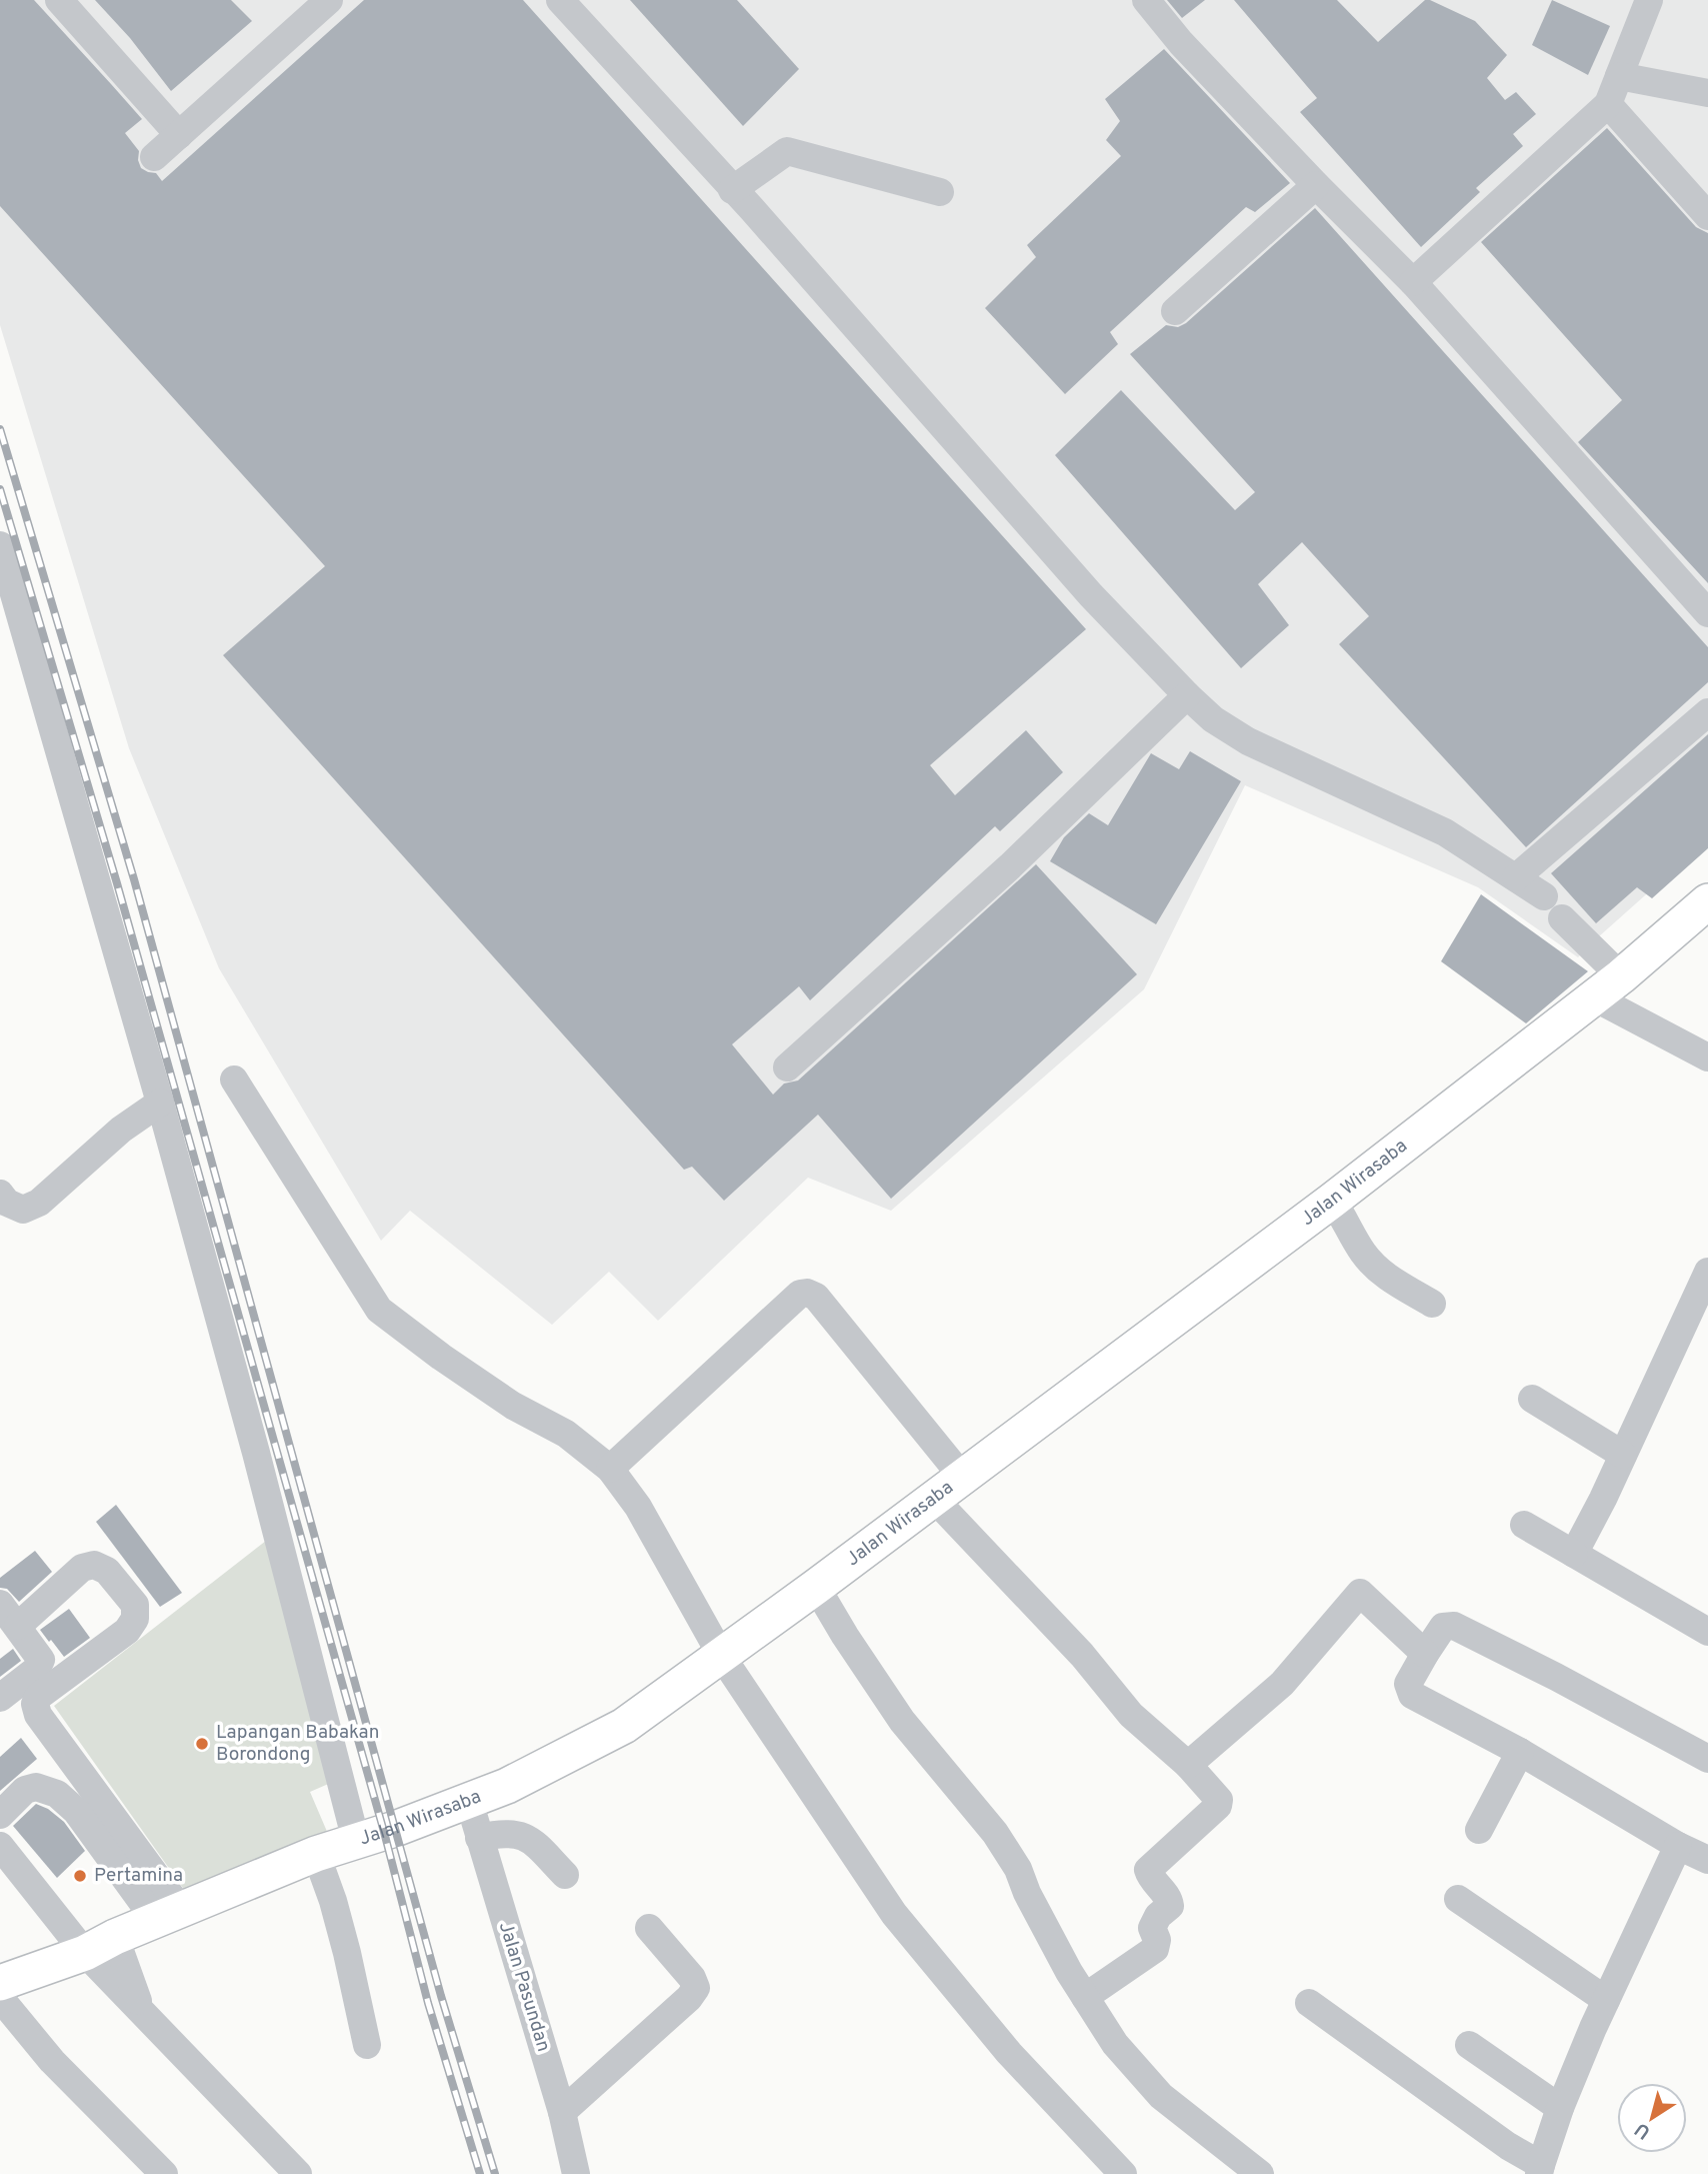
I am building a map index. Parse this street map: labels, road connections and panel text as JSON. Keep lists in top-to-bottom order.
{
  "streets": {
    "main road": ["Jalan Wirasaba"],
    "street": ["Jalan Pasundan"]
  },
  "crossings": [
    ["Jalan Wirasaba", "Jalan Pasundan"]
  ],
  "places": ["Lapangan Babakan Borondong", "Pertamina"],
  "north": "bottom left"
}
